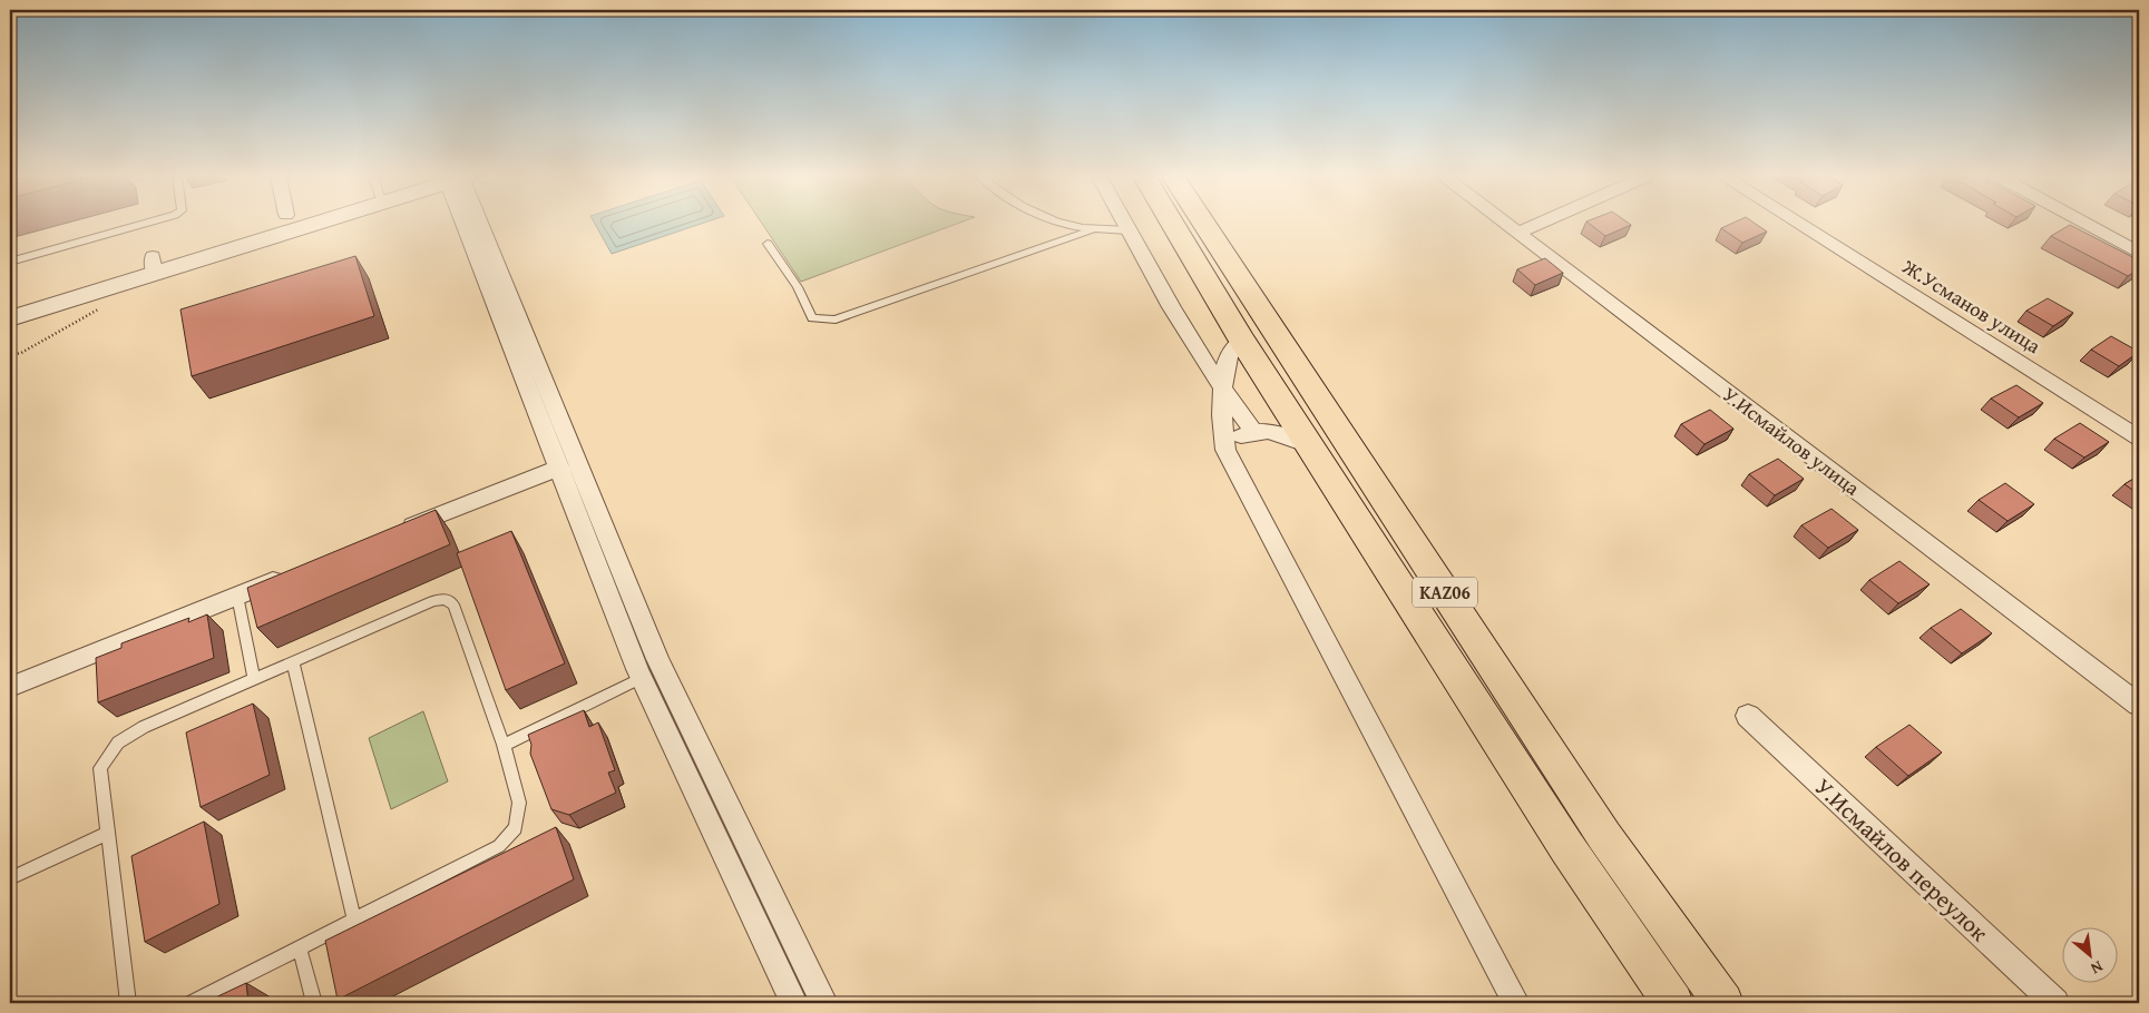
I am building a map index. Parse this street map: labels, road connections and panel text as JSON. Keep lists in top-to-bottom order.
{
  "streets": {
    "highway": ["KАZ06"],
    "street": ["Ж.Усманов улица", "У.Исмайлов улица", "У.Исмайлов переулок"]
  },
  "north": "bottom right"
}
